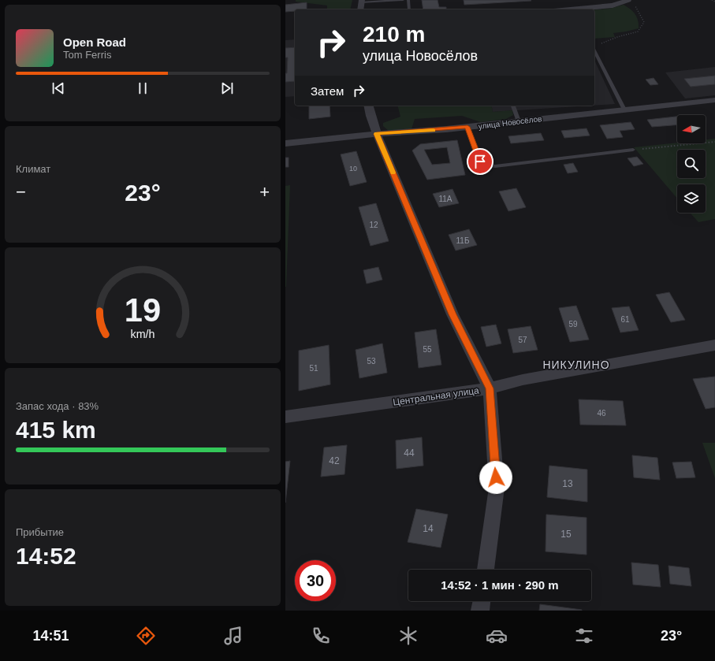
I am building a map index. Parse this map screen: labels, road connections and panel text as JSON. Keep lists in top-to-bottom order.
{
  "streets": {
    "street": ["улица Новосёлов", "Центральная улица"]
  },
  "districts": ["НИКУЛИНО"],
  "house_numbers": [
    "10",
    "11А",
    "12",
    "11Б",
    "61",
    "59",
    "57",
    "55",
    "53",
    "51",
    "46",
    "44",
    "42",
    "13",
    "14",
    "15"
  ],
  "north": "left",
  "page": {
    "turn": ["210 m", "улица Новосёлов"],
    "song": ["Open Road", "Tom Ferris"],
    "then": "Затем",
    "tile": [
      "Климат",
      ["Запас хода · 83%", "415 km"],
      ["Прибытие", "14:52"]
    ],
    "heat": ["−", "23°", "+"],
    "limit": "30",
    "trip": "14:52 · 1 мин · 290 m",
    "tabs": ["14:51", "23°"],
    "gauge": ["19", "km/h"]
  }
}
